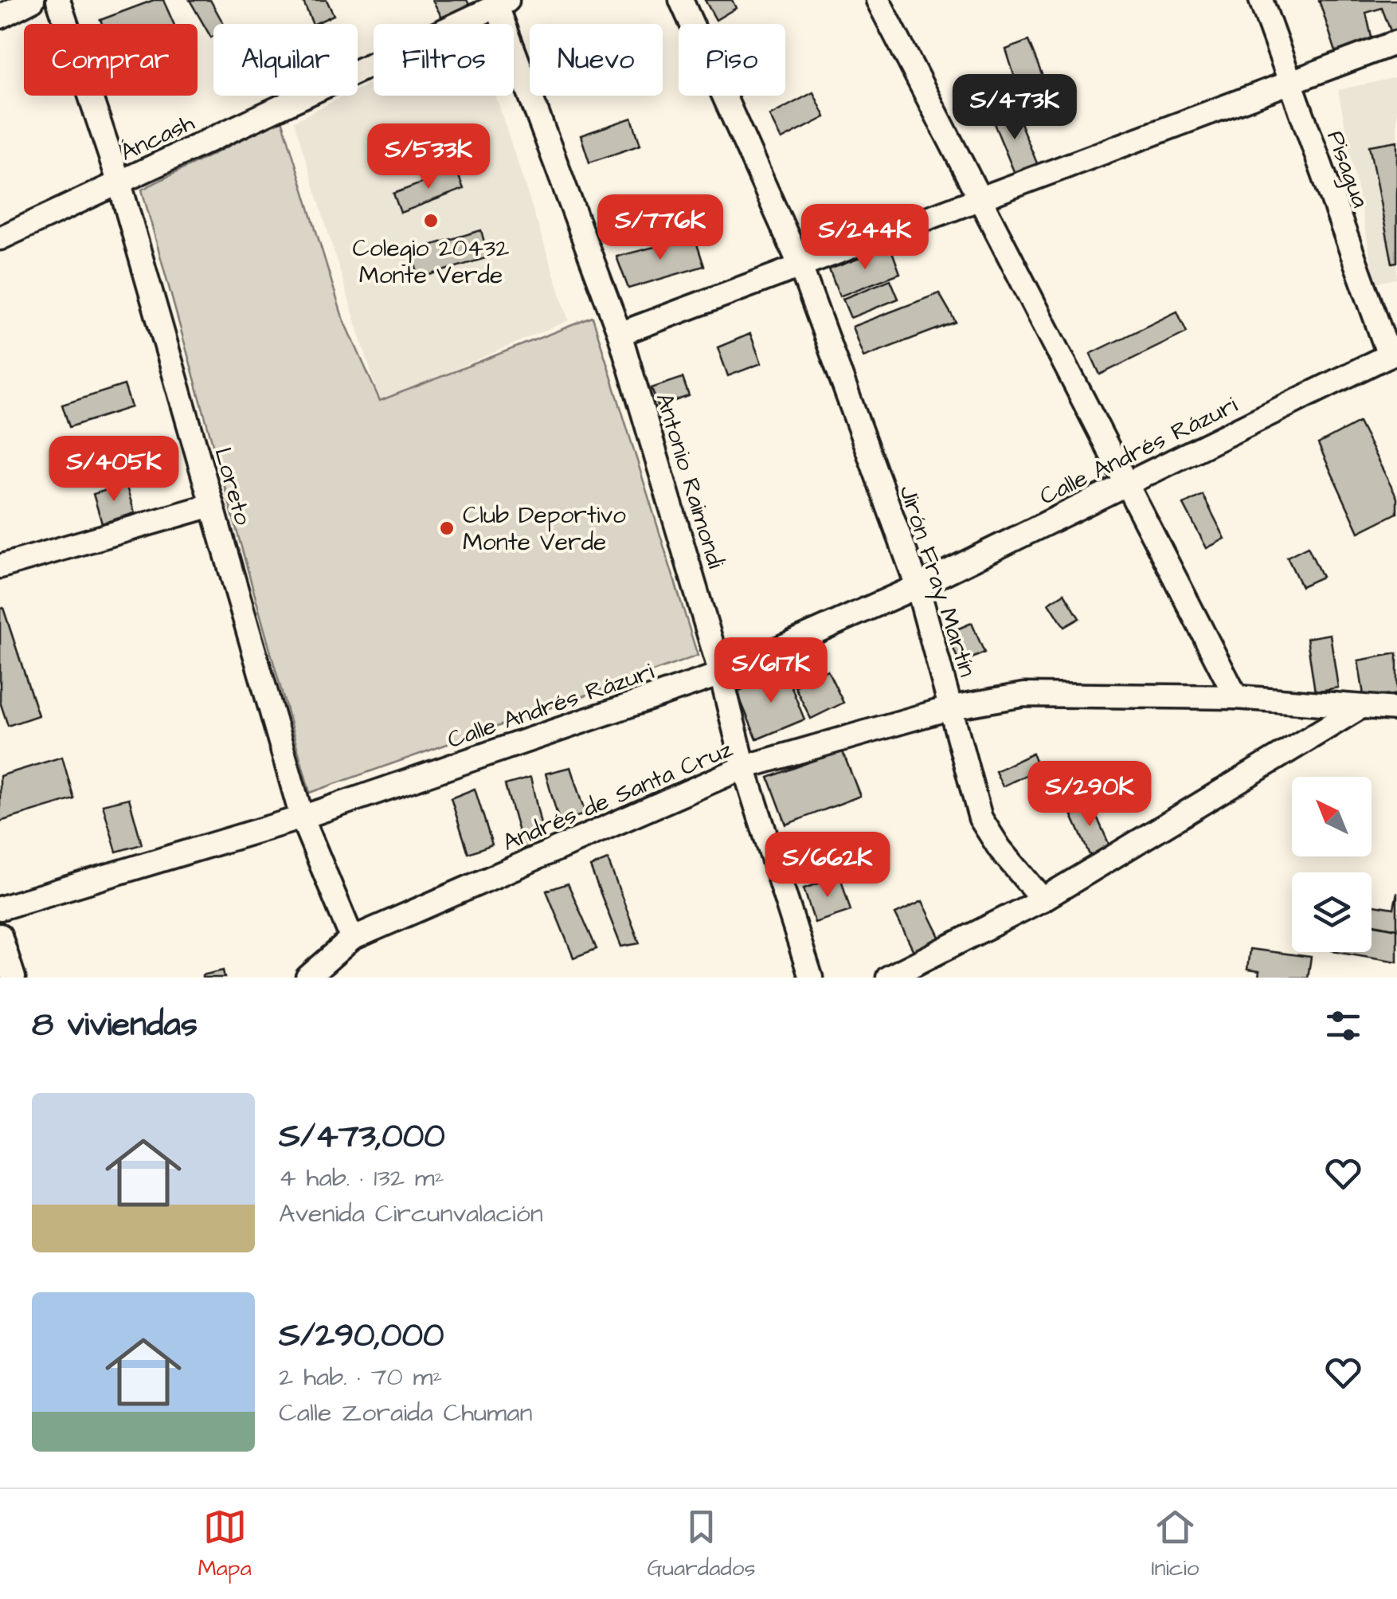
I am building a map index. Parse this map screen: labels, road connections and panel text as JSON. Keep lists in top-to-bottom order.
{
  "streets": {
    "street": [
      "Áncash",
      "Pisagua",
      "Calle Andrés Rázuri",
      "Antonio Raimondi",
      "Loreto",
      "Jirón Fray Martín",
      "Andrés de Santa Cruz"
    ]
  },
  "crossings": [
    ["Áncash", "Antonio Raimondi"],
    ["Áncash", "Loreto"],
    ["Pisagua", "Calle Andrés Rázuri"],
    ["Calle Andrés Rázuri", "Antonio Raimondi"],
    ["Calle Andrés Rázuri", "Loreto"],
    ["Calle Andrés Rázuri", "Jirón Fray Martín"],
    ["Antonio Raimondi", "Andrés de Santa Cruz"],
    ["Loreto", "Andrés de Santa Cruz"],
    ["Jirón Fray Martín", "Andrés de Santa Cruz"]
  ],
  "places": ["Colegio 20432 Monte Verde", "Club Deportivo Monte Verde"],
  "north": "top left",
  "page": {
    "chip": [
      "Comprar",
      "Alquilar",
      "Filtros",
      "Nuevo",
      "Piso"
    ],
    "price": [
      "S/473K",
      "S/533K",
      "S/776K",
      "S/244K",
      "S/405K",
      "S/617K",
      "S/290K",
      "S/662K"
    ],
    "heading": "8 viviendas",
    "list": [
      {
        "name": "S/473,000",
        "note": "4 hab. · 132 m² · Avenida Circunvalación"
      },
      {
        "name": "S/290,000",
        "note": "2 hab. · 70 m² · Calle Zoraida Chuman"
      }
    ],
    "tabs": ["Mapa", "Guardados", "Inicio"]
  }
}
